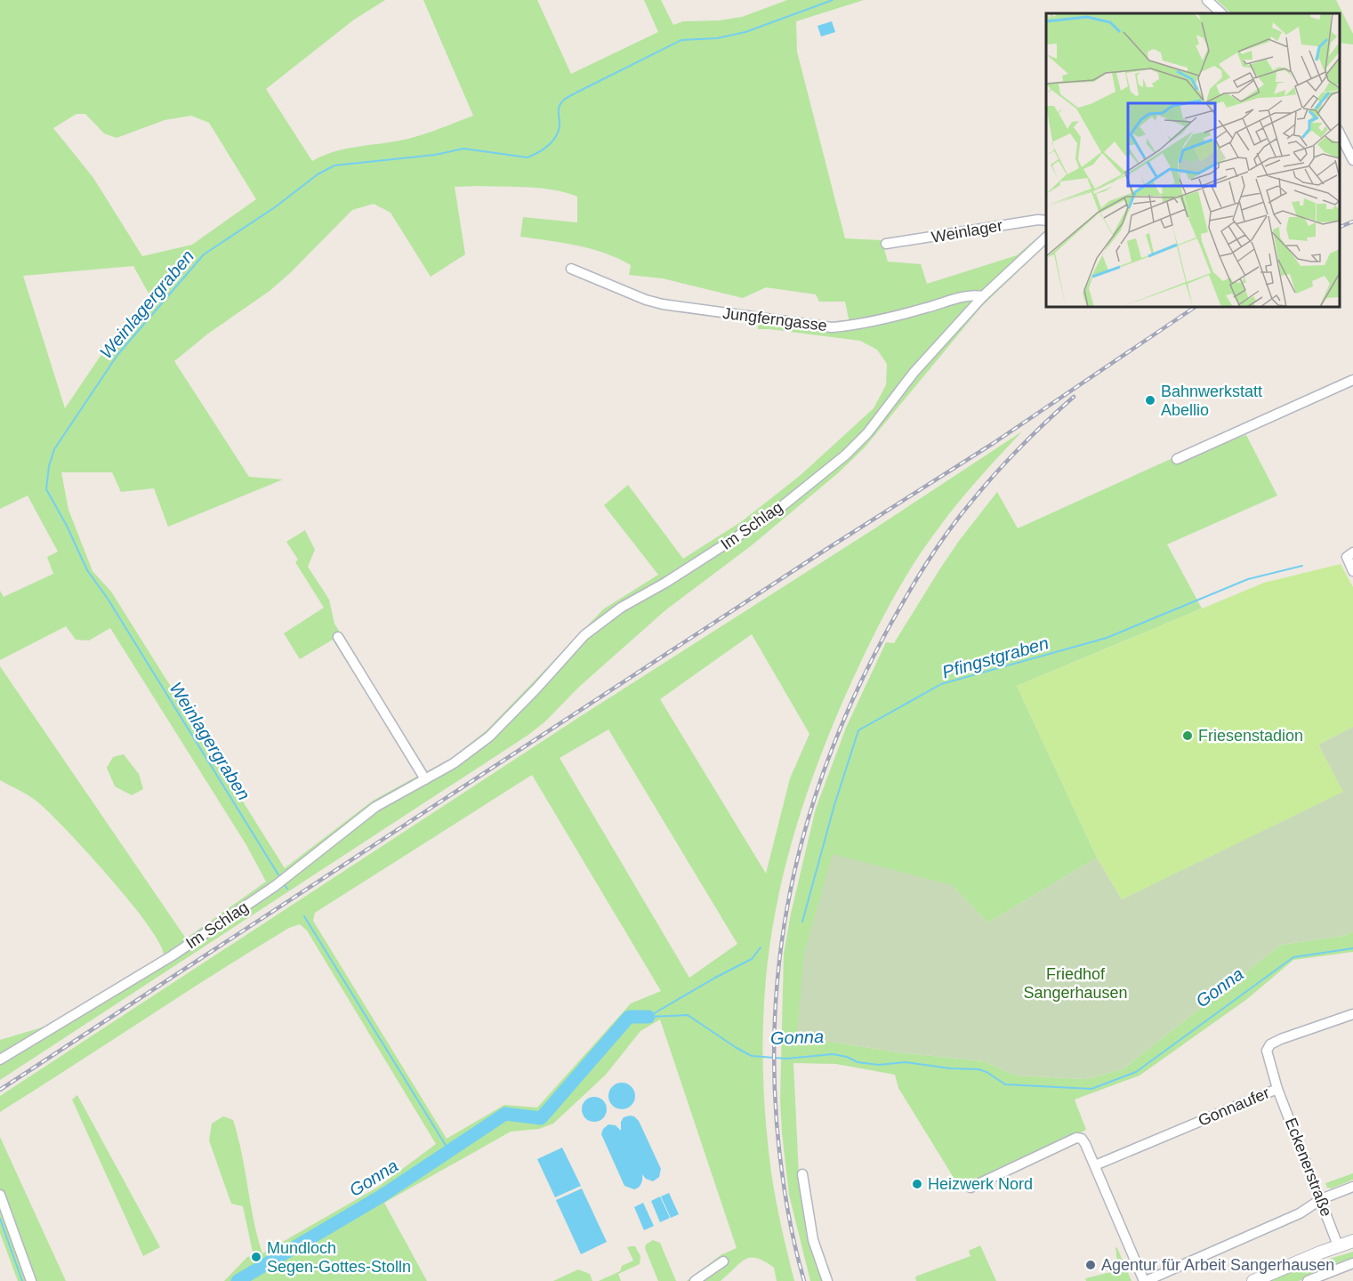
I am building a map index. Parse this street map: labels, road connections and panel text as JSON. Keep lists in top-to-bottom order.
{
  "streets": {
    "street": [
      "Weinlager",
      "Jungferngasse",
      "Im Schlag",
      "Gonnaufer",
      "Eckenerstraße"
    ]
  },
  "crossings": [
    ["Jungferngasse", "Im Schlag"],
    ["Gonnaufer", "Eckenerstraße"]
  ],
  "water": ["Weinlagergraben", "Pfingstgraben", "Gonna"],
  "parks": ["Friedhof Sangerhausen"],
  "places": [
    "Bahnwerkstatt Abellio",
    "Friesenstadion",
    "Heizwerk Nord",
    "Mundloch Segen-Gottes-Stolln",
    "Agentur für Arbeit Sangerhausen"
  ]
}
